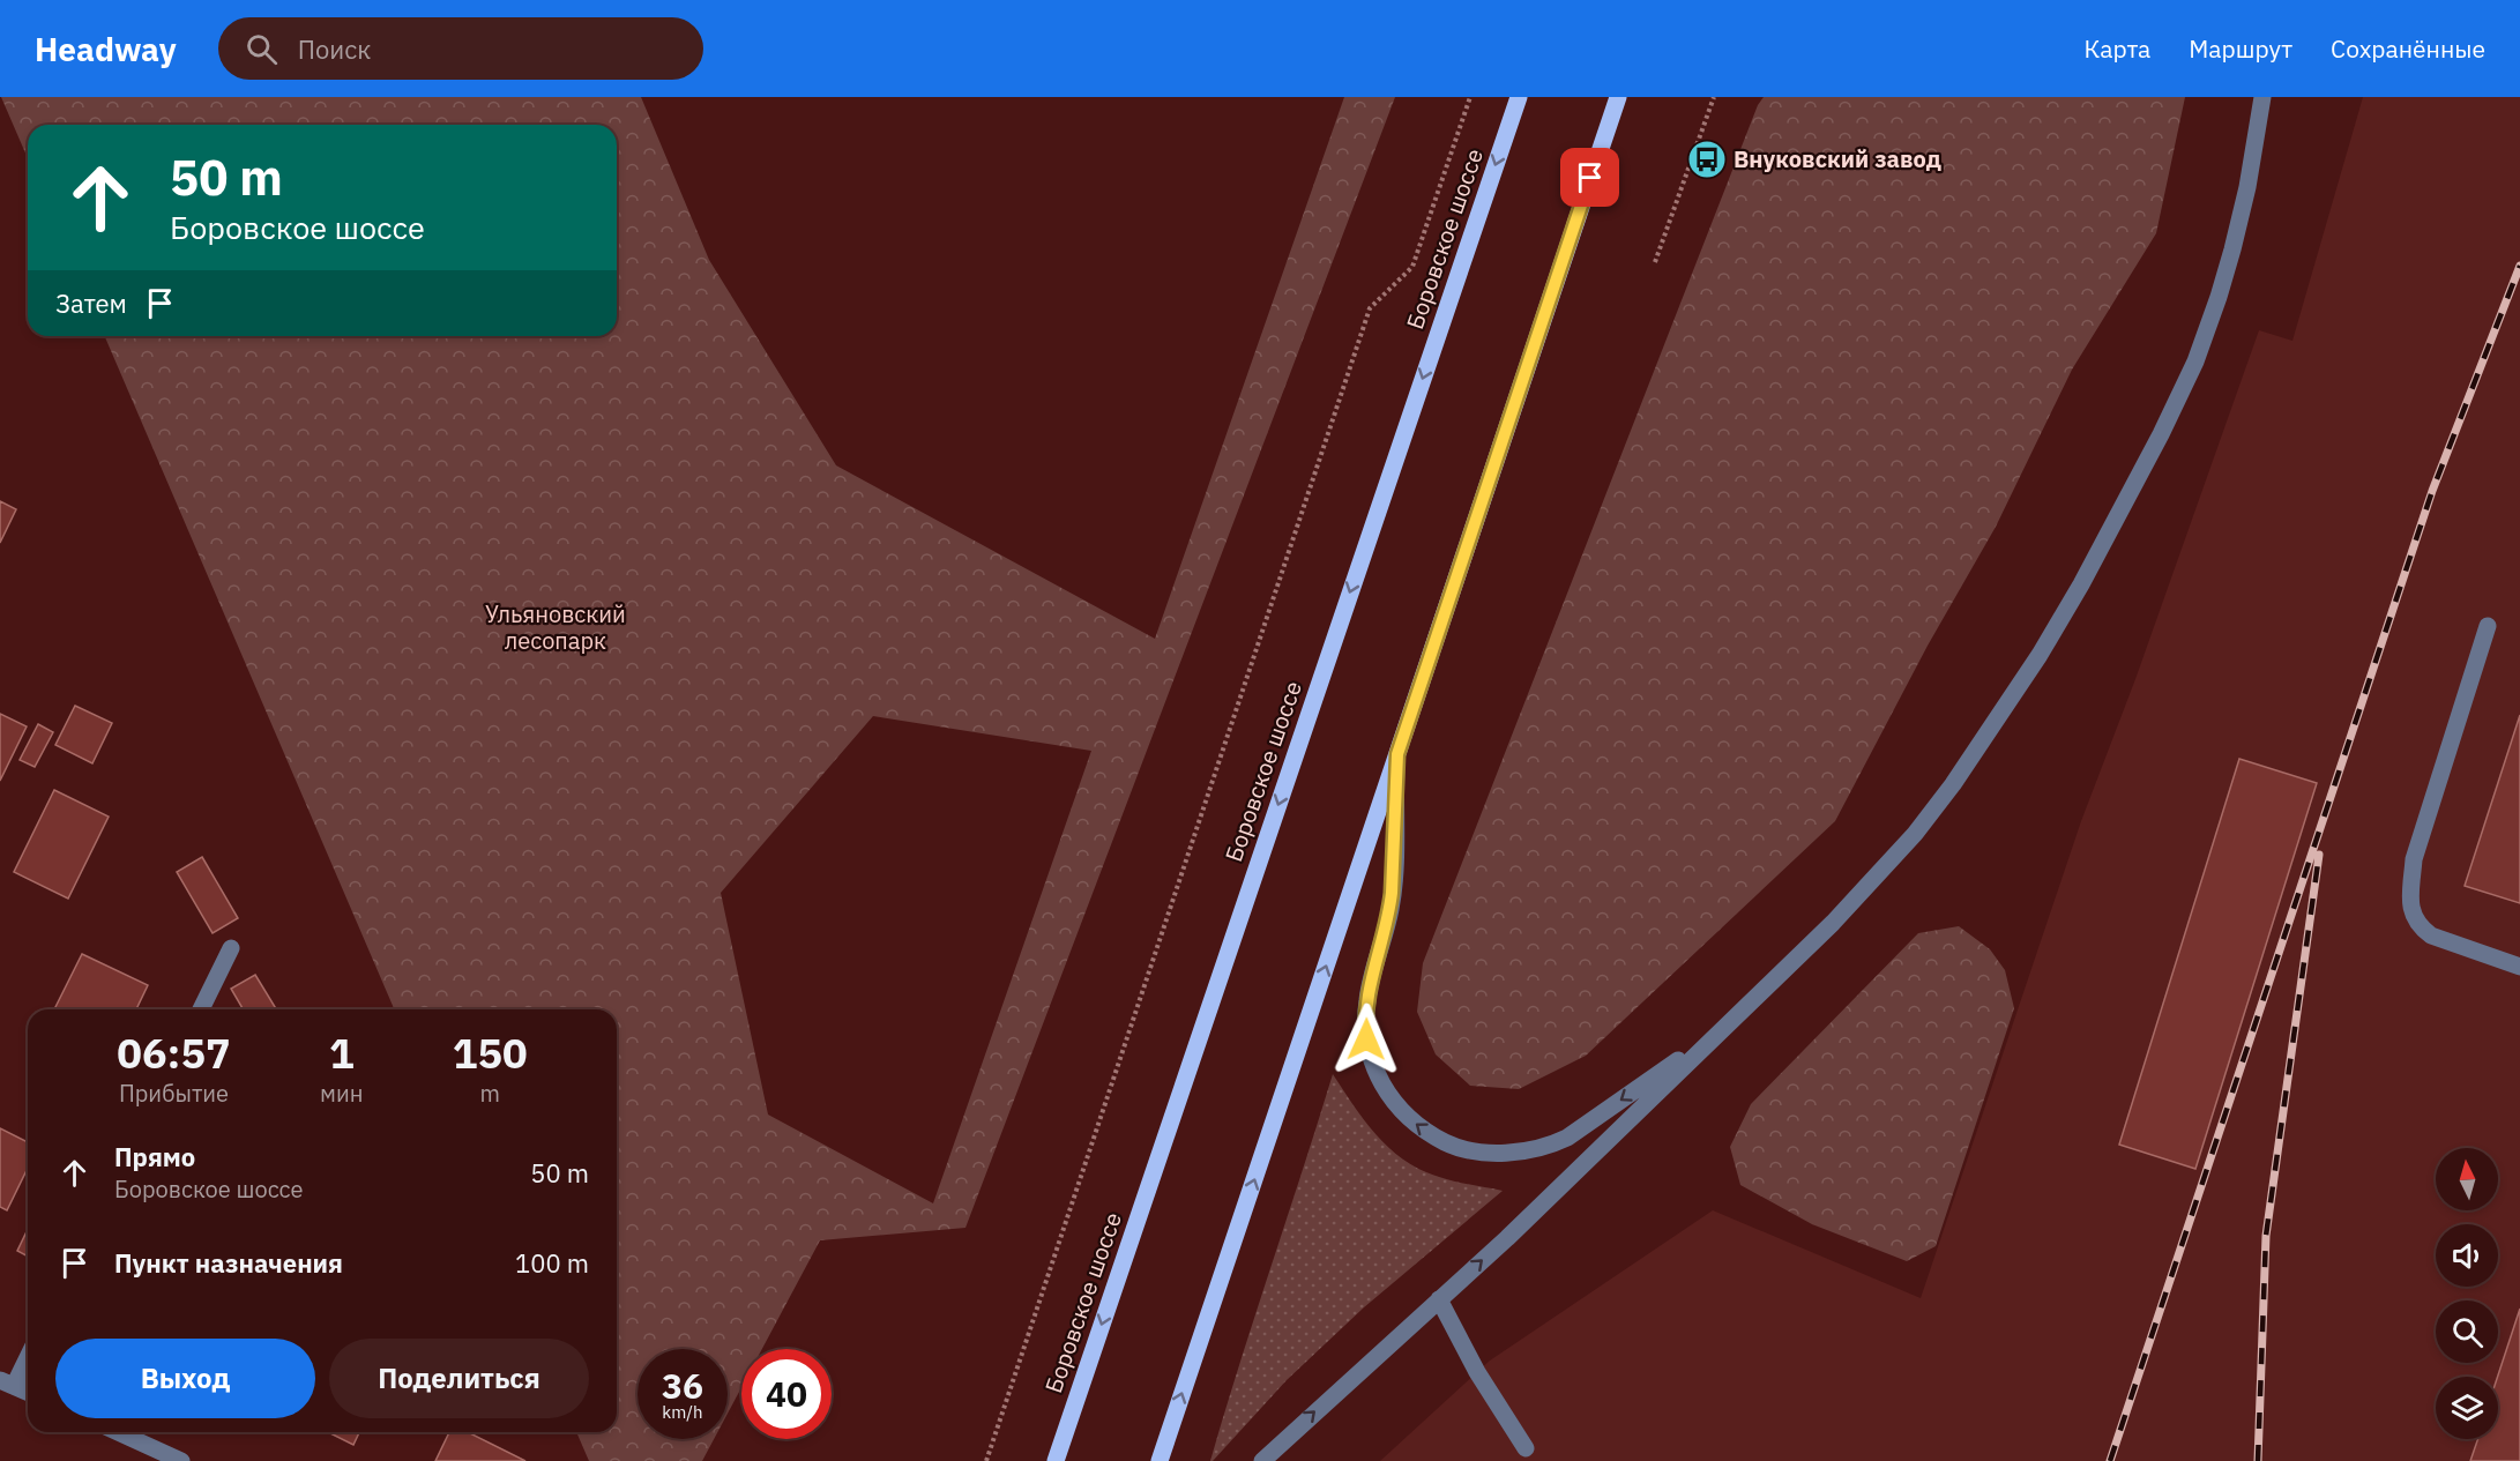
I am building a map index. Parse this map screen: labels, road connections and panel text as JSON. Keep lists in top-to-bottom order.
{
  "streets": {
    "main road": ["Боровское шоссе"]
  },
  "parks": ["Ульяновский лесопарк"],
  "places": {
    "bus stop": ["Внуковский завод"]
  },
  "north": "top",
  "page": {
    "header": "Headway",
    "search": "Поиск",
    "nav": ["Карта", "Маршрут", "Сохранённые"],
    "turn": ["50 m", "Боровское шоссе"],
    "then": "Затем",
    "eta": [
      "06:57",
      "Прибытие",
      "1",
      "мин",
      "150",
      "m"
    ],
    "list": [
      {
        "name": "Прямо",
        "note": "Боровское шоссе",
        "value": "50 m"
      },
      {
        "name": "Пункт назначения",
        "value": "100 m"
      }
    ],
    "buttons": ["Выход", "Поделиться"],
    "speed": "36 km/h",
    "limit": "40"
  }
}
